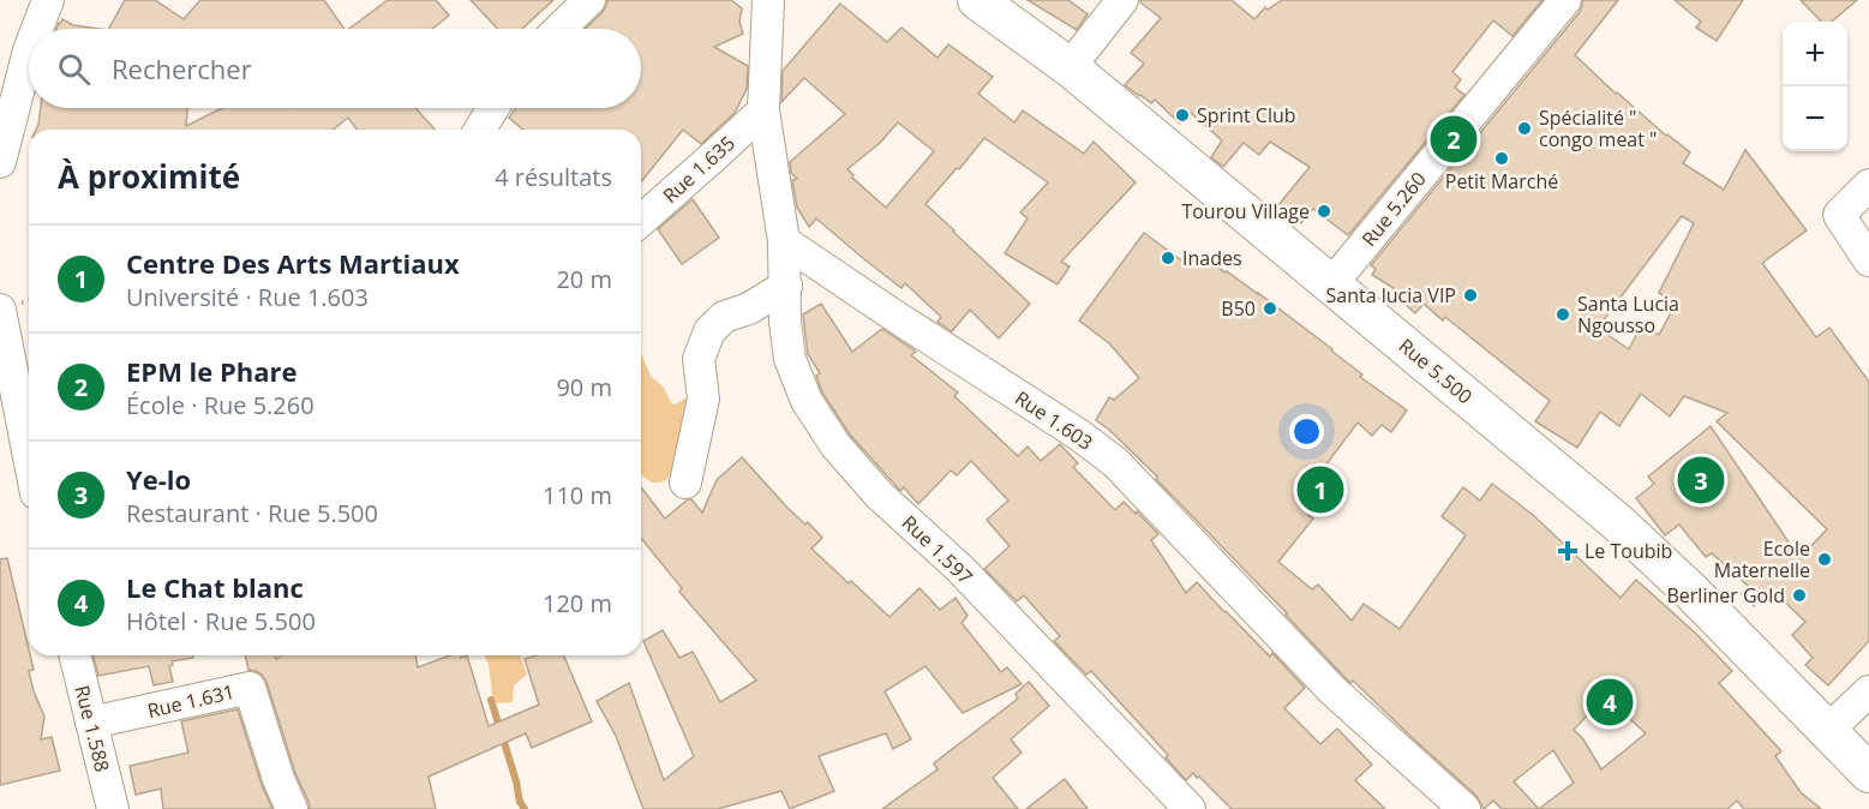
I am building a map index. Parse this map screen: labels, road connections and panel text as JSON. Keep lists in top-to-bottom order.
{
  "streets": {
    "main road": ["Rue 5.500"],
    "street": [
      "Rue 1.635",
      "Rue 5.260",
      "Rue 1.603",
      "Rue 1.597",
      "Rue 1.631",
      "Rue 1.588"
    ]
  },
  "crossings": [
    ["Rue 5.260", "Rue 5.500"],
    ["Rue 1.603", "Rue 1.597"],
    ["Rue 1.631", "Rue 1.588"]
  ],
  "places": {
    "other": [
      "Sprint Club",
      "Spécialité \" congo meat \"",
      "Petit Marché",
      "Tourou Village",
      "Inades",
      "Santa lucia VIP",
      "B50",
      "Santa Lucia Ngousso",
      "Ecole Maternelle",
      "Berliner Gold"
    ],
    "health": ["Le Toubib"]
  },
  "page": {
    "map_buttons": ["+", "−"],
    "search": "Rechercher",
    "pins": [
      "2",
      "3",
      "1",
      "4"
    ],
    "heading": ["À proximité", "4 résultats"],
    "list": [
      {
        "mark": "1",
        "name": "Centre Des Arts Martiaux",
        "note": "Université · Rue 1.603",
        "value": "20 m"
      },
      {
        "mark": "2",
        "name": "EPM le Phare",
        "note": "École · Rue 5.260",
        "value": "90 m"
      },
      {
        "mark": "3",
        "name": "Ye-lo",
        "note": "Restaurant · Rue 5.500",
        "value": "110 m"
      },
      {
        "mark": "4",
        "name": "Le Chat blanc",
        "note": "Hôtel · Rue 5.500",
        "value": "120 m"
      }
    ]
  }
}
